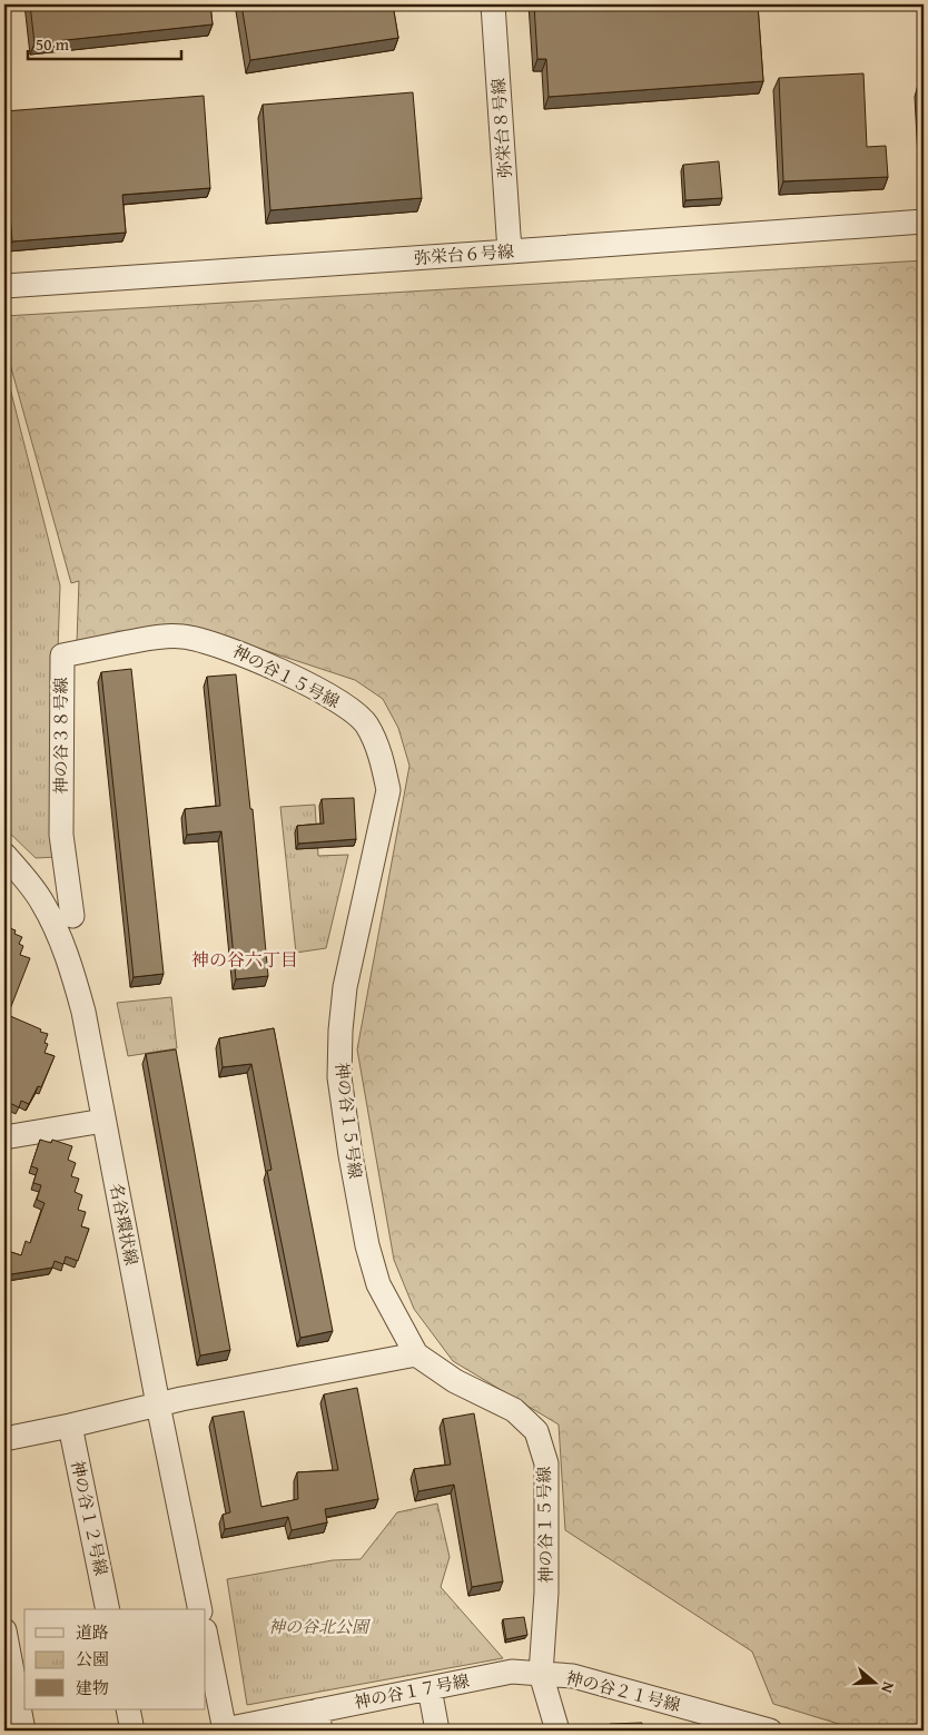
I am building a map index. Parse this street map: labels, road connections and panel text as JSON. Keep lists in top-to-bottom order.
{
  "streets": {
    "street": [
      "弥栄台８号線",
      "弥栄台６号線",
      "神の谷１５号線",
      "神の谷３８号線",
      "名谷環状線",
      "神の谷１２号線",
      "神の谷１７号線",
      "神の谷２１号線"
    ]
  },
  "crossings": [
    ["弥栄台８号線", "弥栄台６号線"],
    ["神の谷１５号線", "神の谷３８号線"],
    ["神の谷１５号線", "神の谷１７号線"],
    ["神の谷１５号線", "神の谷２１号線"],
    ["神の谷１７号線", "神の谷２１号線"]
  ],
  "districts": ["神の谷六丁目"],
  "parks": ["神の谷北公園"],
  "legend": ["道路", "公園", "建物"],
  "scale_bar": "50 m",
  "north": "right"
}
